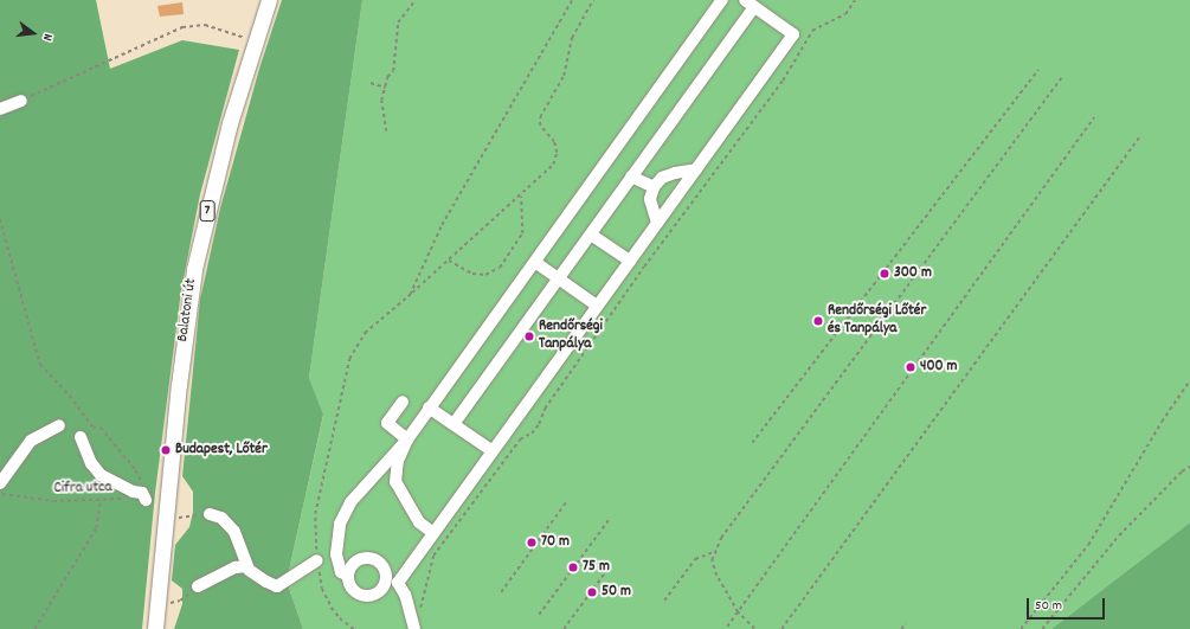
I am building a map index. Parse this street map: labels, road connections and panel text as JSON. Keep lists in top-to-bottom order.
{
  "streets": {
    "main road": ["7", "Balatoni út"],
    "path": ["Cifra utca"]
  },
  "places": [
    "300 m",
    "Rendőrségi Lőtér és Tanpálya",
    "Rendőrségi Tanpálya",
    "400 m",
    "Budapest, Lőtér",
    "70 m",
    "75 m",
    "50 m"
  ],
  "scale_bar": "50 m",
  "north": "right"
}
